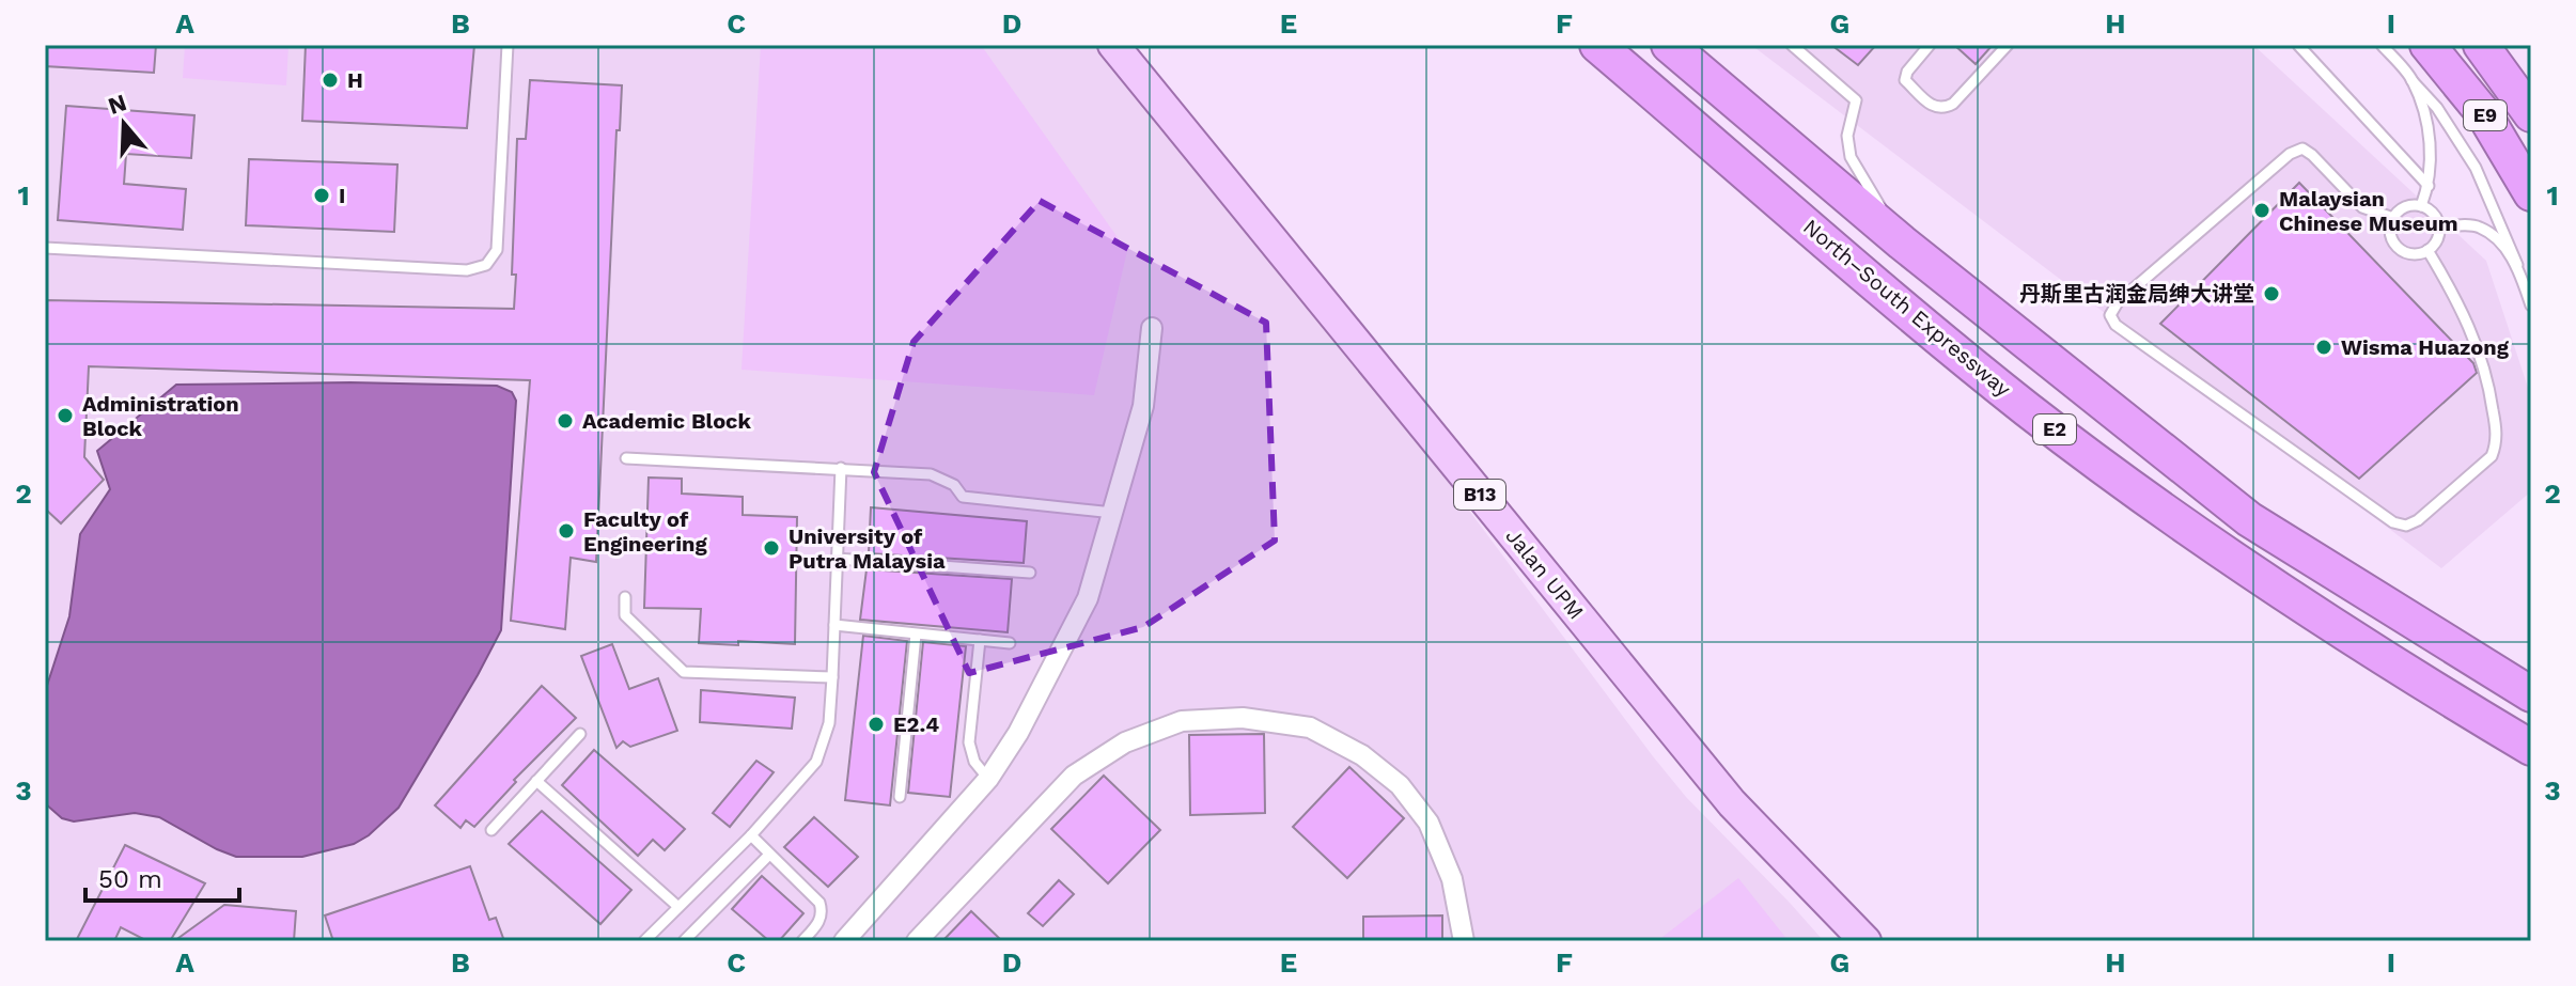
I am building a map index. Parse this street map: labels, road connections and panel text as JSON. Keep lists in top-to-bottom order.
{
  "streets": {
    "highway": ["E9", "North–South Expressway", "E2"],
    "main road": ["B13", "Jalan UPM"]
  },
  "places": [
    "H",
    "I",
    "Malaysian Chinese Museum",
    "丹斯里古润金局绅大讲堂",
    "Wisma Huazong",
    "Administration Block",
    "Academic Block",
    "Faculty of Engineering",
    "University of Putra Malaysia",
    "E2.4"
  ],
  "scale_bar": "50 m",
  "north": "top",
  "grid": {
    "columns": [
      "A",
      "B",
      "C",
      "D",
      "E",
      "F",
      "G",
      "H",
      "I"
    ],
    "rows": ["1", "2", "3"]
  }
}
